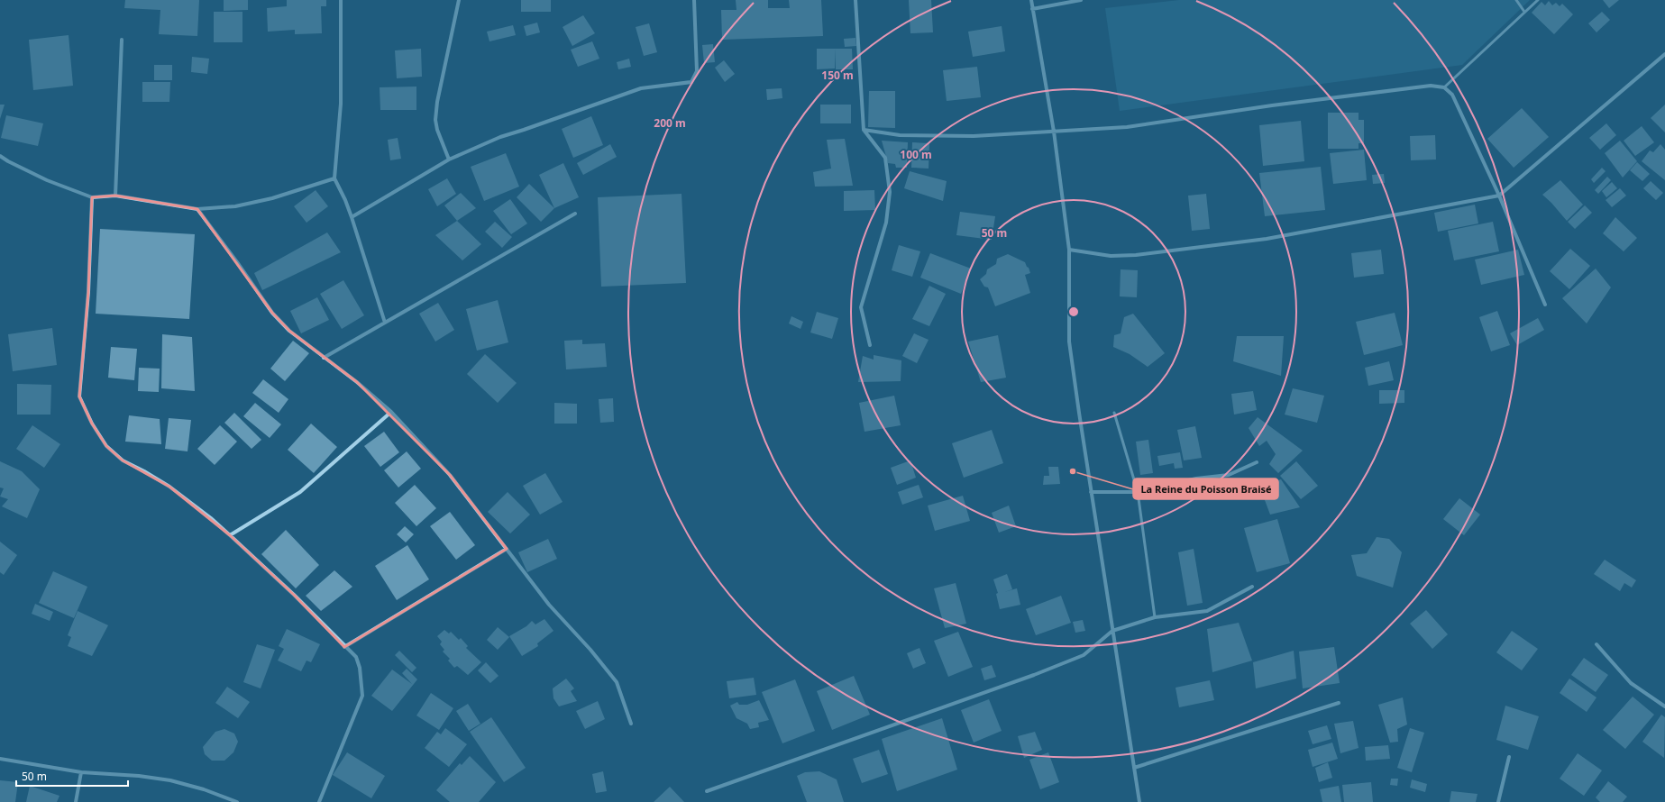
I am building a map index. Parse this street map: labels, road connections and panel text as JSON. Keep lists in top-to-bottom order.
{
  "places": ["La Reine du Poisson Braisé"],
  "scale_bar": "50 m",
  "rings": [
    "150 m",
    "200 m",
    "100 m",
    "50 m"
  ]
}
